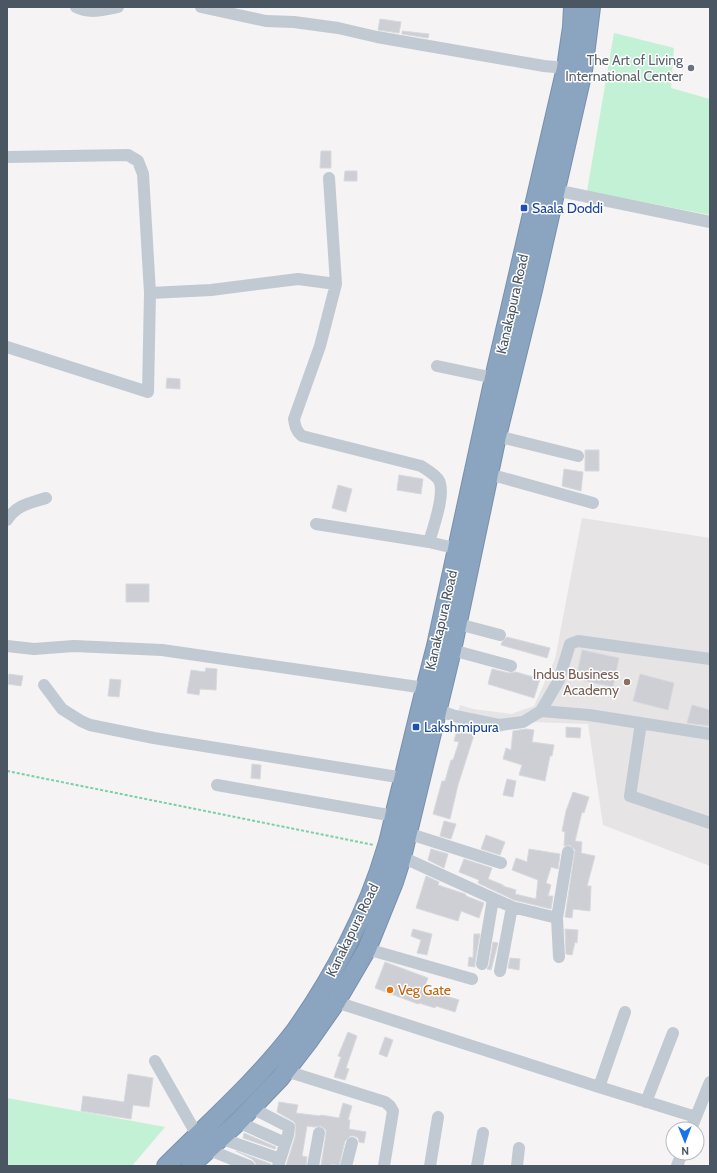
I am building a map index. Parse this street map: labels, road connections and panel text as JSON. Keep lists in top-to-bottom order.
{
  "streets": {
    "highway": ["Kanakapura Road"]
  },
  "places": {
    "other": ["The Art of Living International Center", "Indus Business Academy", "Veg Gate"],
    "transit": ["Saala Doddi", "Lakshmipura"]
  },
  "north": "bottom"
}
